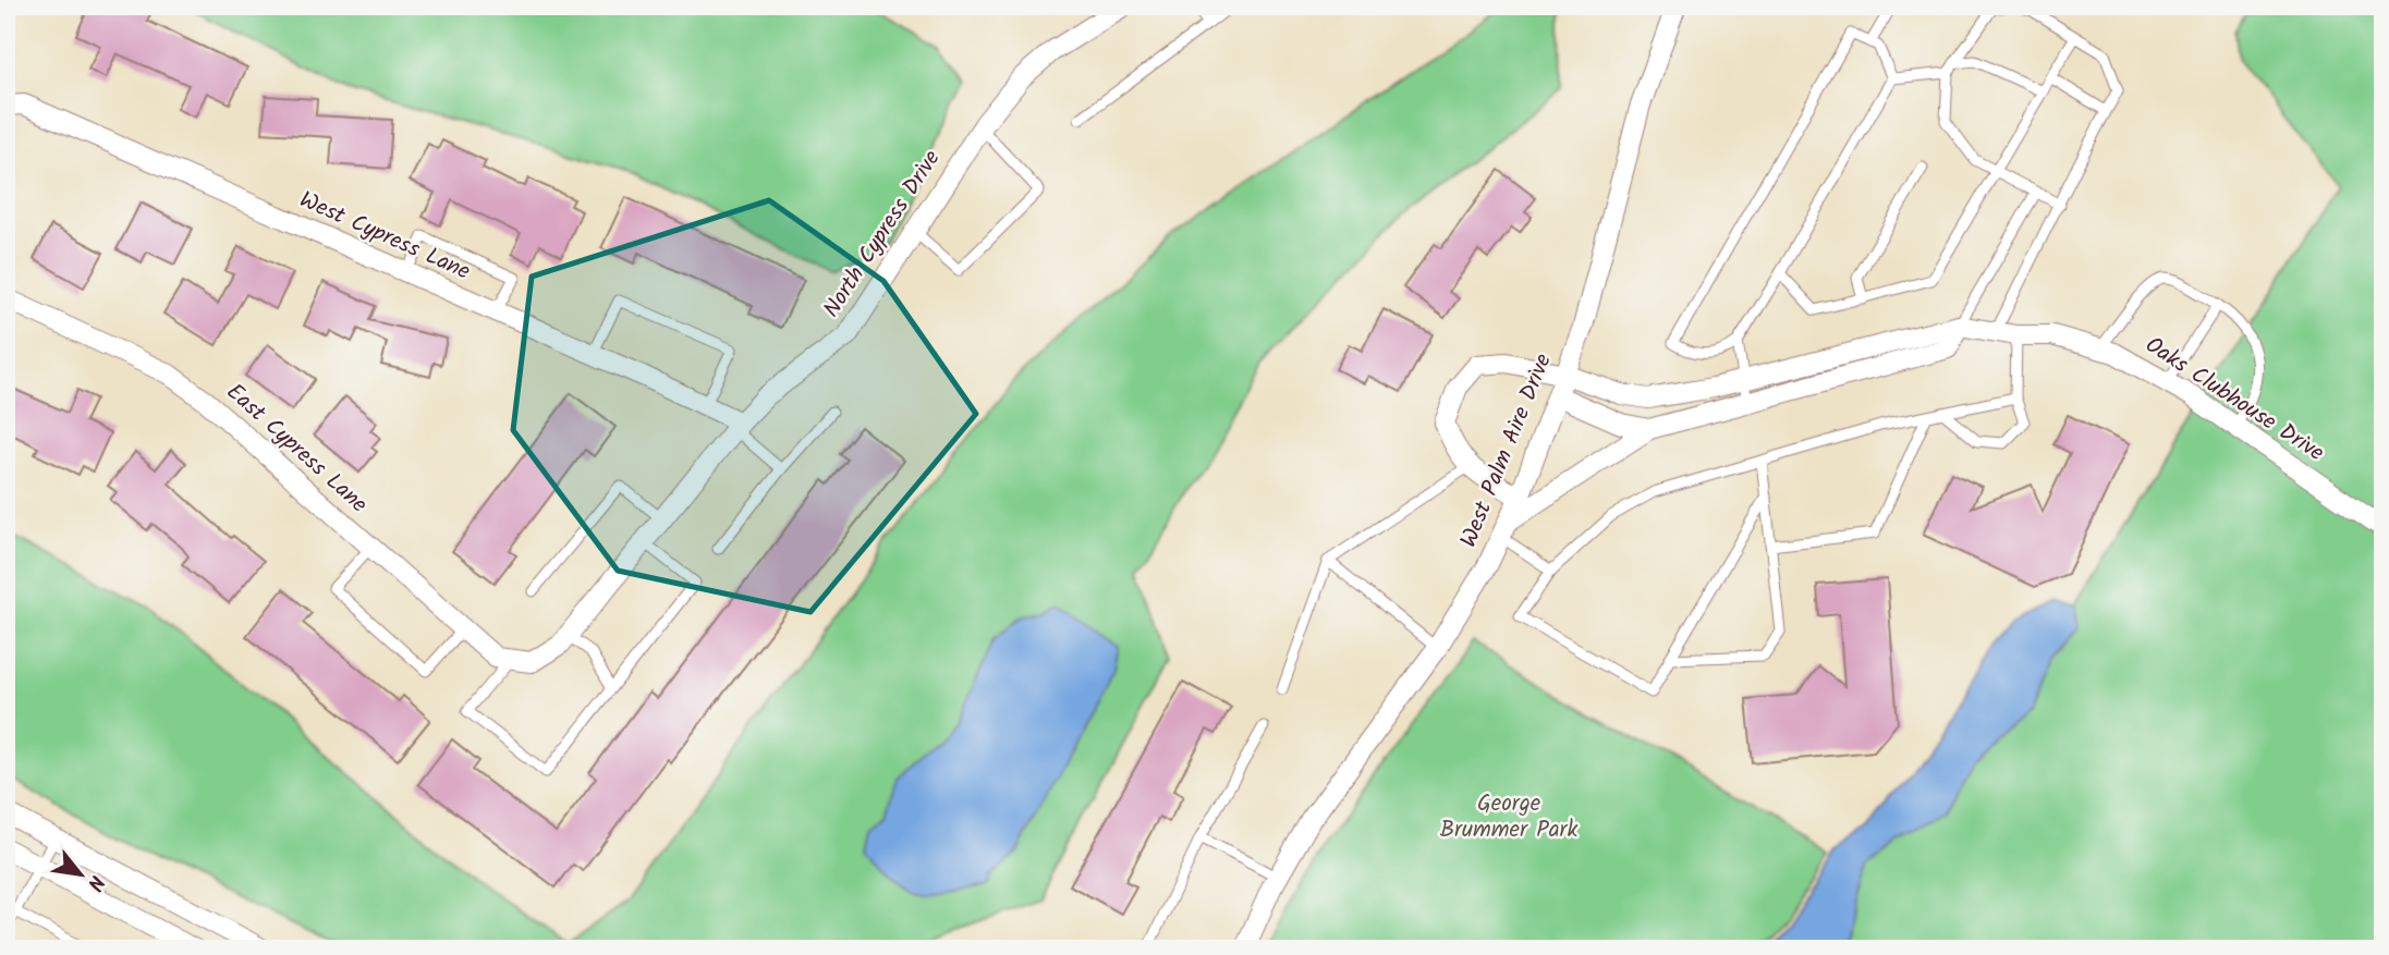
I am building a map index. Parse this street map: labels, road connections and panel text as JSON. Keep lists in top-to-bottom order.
{
  "streets": {
    "street": [
      "North Cypress Drive",
      "West Cypress Lane",
      "Oaks Clubhouse Drive",
      "East Cypress Lane",
      "West Palm Aire Drive"
    ]
  },
  "crossings": [
    ["North Cypress Drive", "West Cypress Lane"],
    ["North Cypress Drive", "East Cypress Lane"],
    ["Oaks Clubhouse Drive", "West Palm Aire Drive"]
  ],
  "parks": ["George Brummer Park"],
  "north": "bottom right"
}
